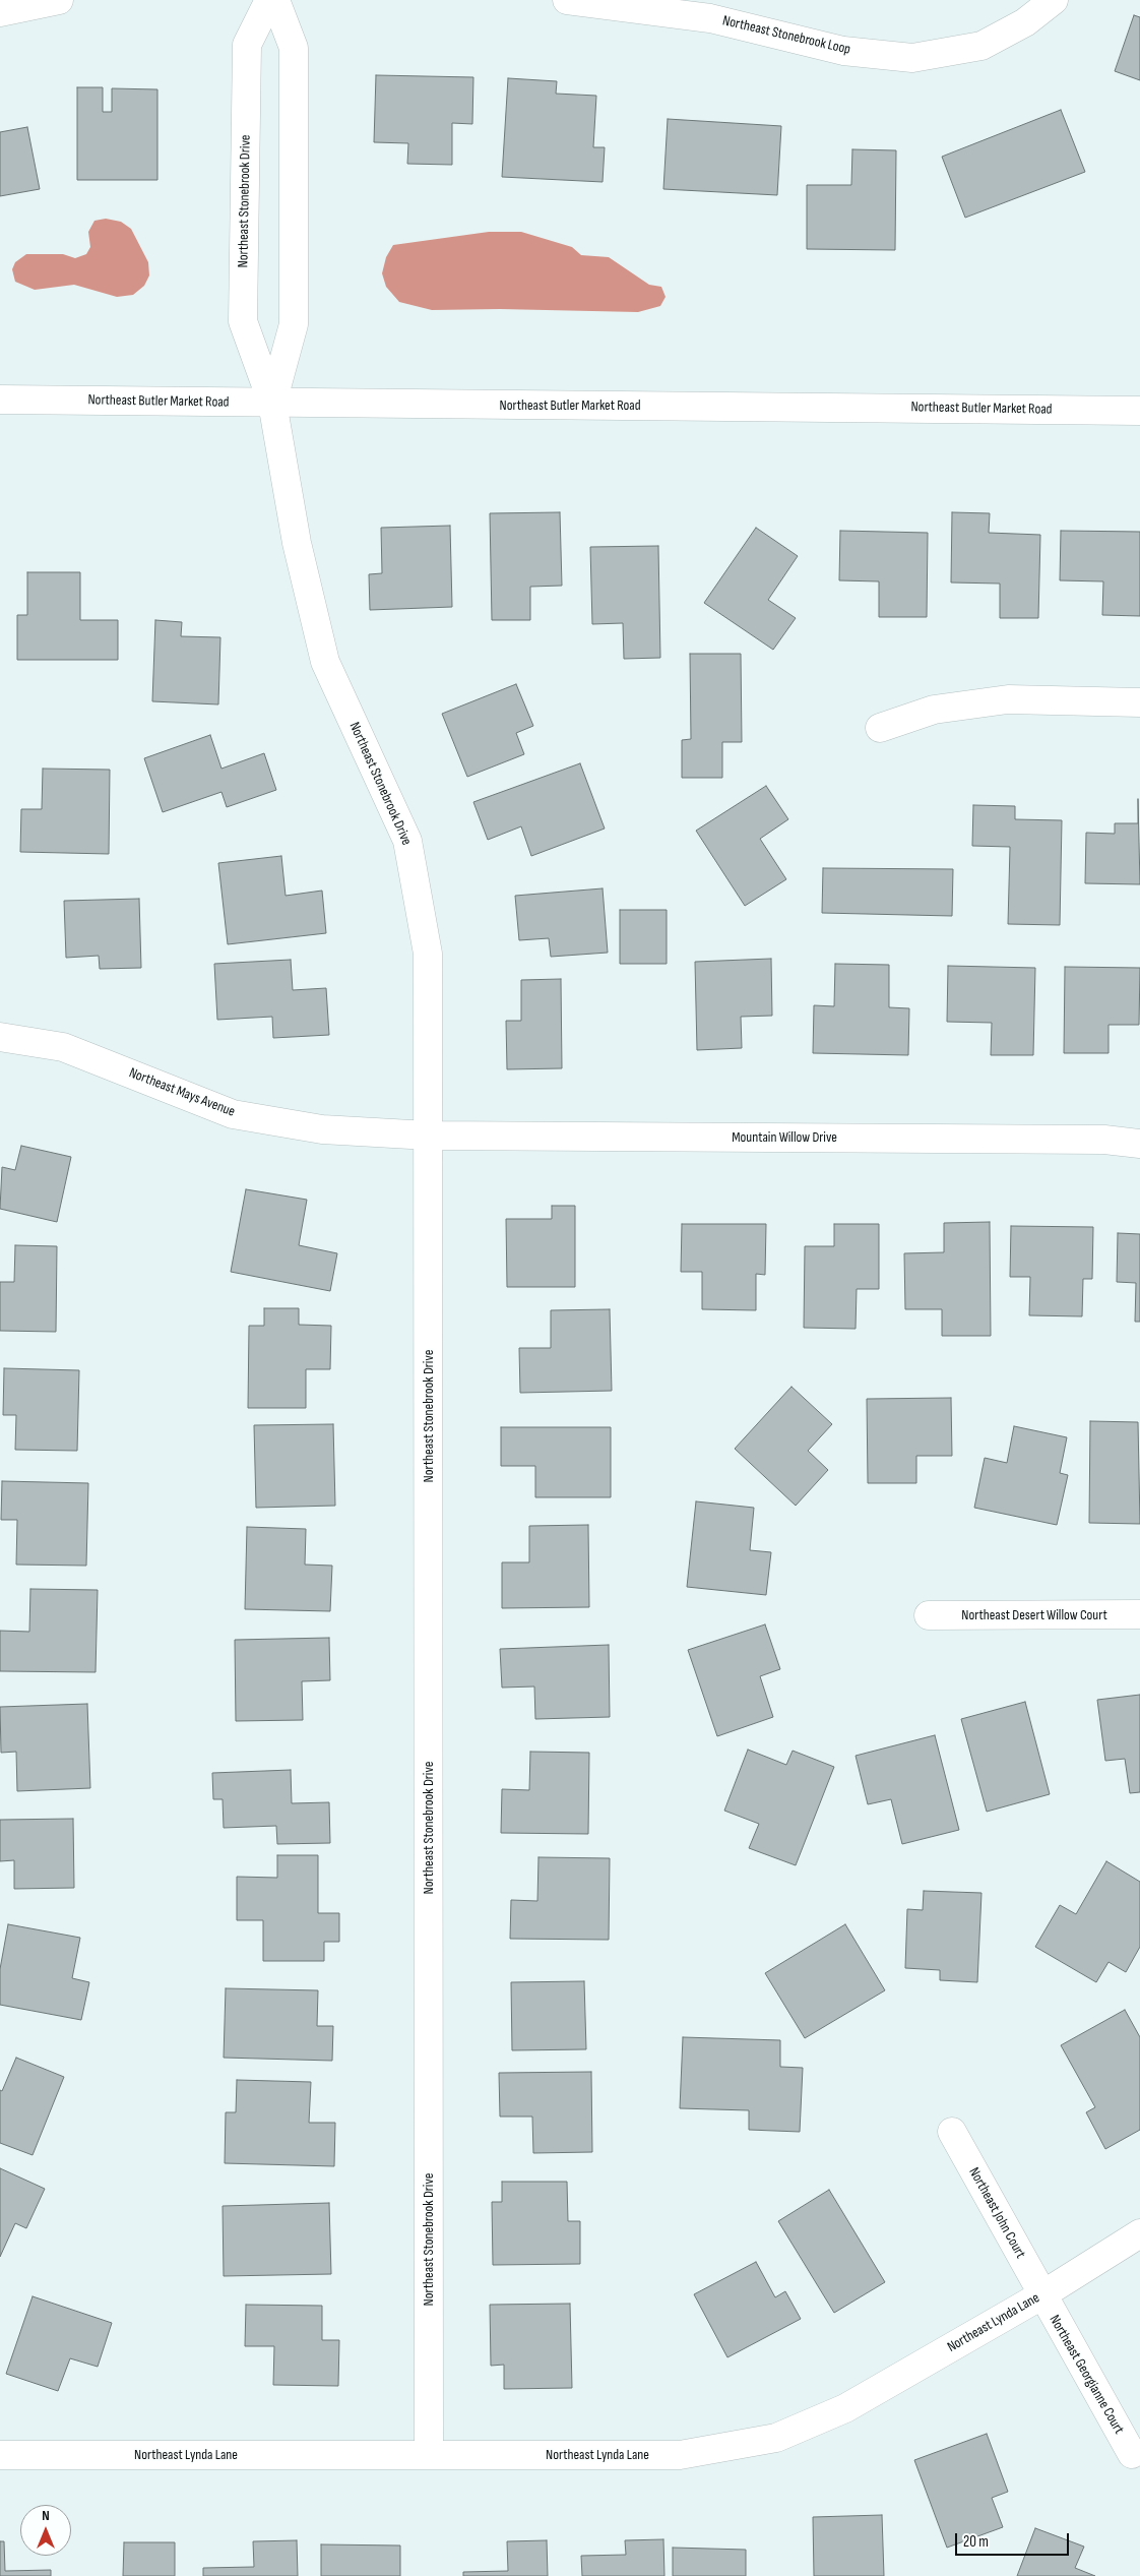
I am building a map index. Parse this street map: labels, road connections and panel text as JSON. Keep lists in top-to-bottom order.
{
  "streets": {
    "street": [
      "Northeast Stonebrook Loop",
      "Northeast Stonebrook Drive",
      "Northeast Butler Market Road",
      "Northeast Mays Avenue",
      "Mountain Willow Drive",
      "Northeast Desert Willow Court",
      "Northeast John Court",
      "Northeast Lynda Lane",
      "Northeast Georgianne Court"
    ]
  },
  "crossings": [
    ["Northeast Stonebrook Drive", "Northeast Butler Market Road"],
    ["Northeast Stonebrook Drive", "Northeast Mays Avenue"],
    ["Northeast Stonebrook Drive", "Mountain Willow Drive"],
    ["Northeast Stonebrook Drive", "Northeast Lynda Lane"],
    ["Northeast Mays Avenue", "Mountain Willow Drive"],
    ["Northeast John Court", "Northeast Lynda Lane"],
    ["Northeast John Court", "Northeast Georgianne Court"],
    ["Northeast Lynda Lane", "Northeast Georgianne Court"]
  ],
  "scale_bar": "20 m",
  "north": "top"
}
